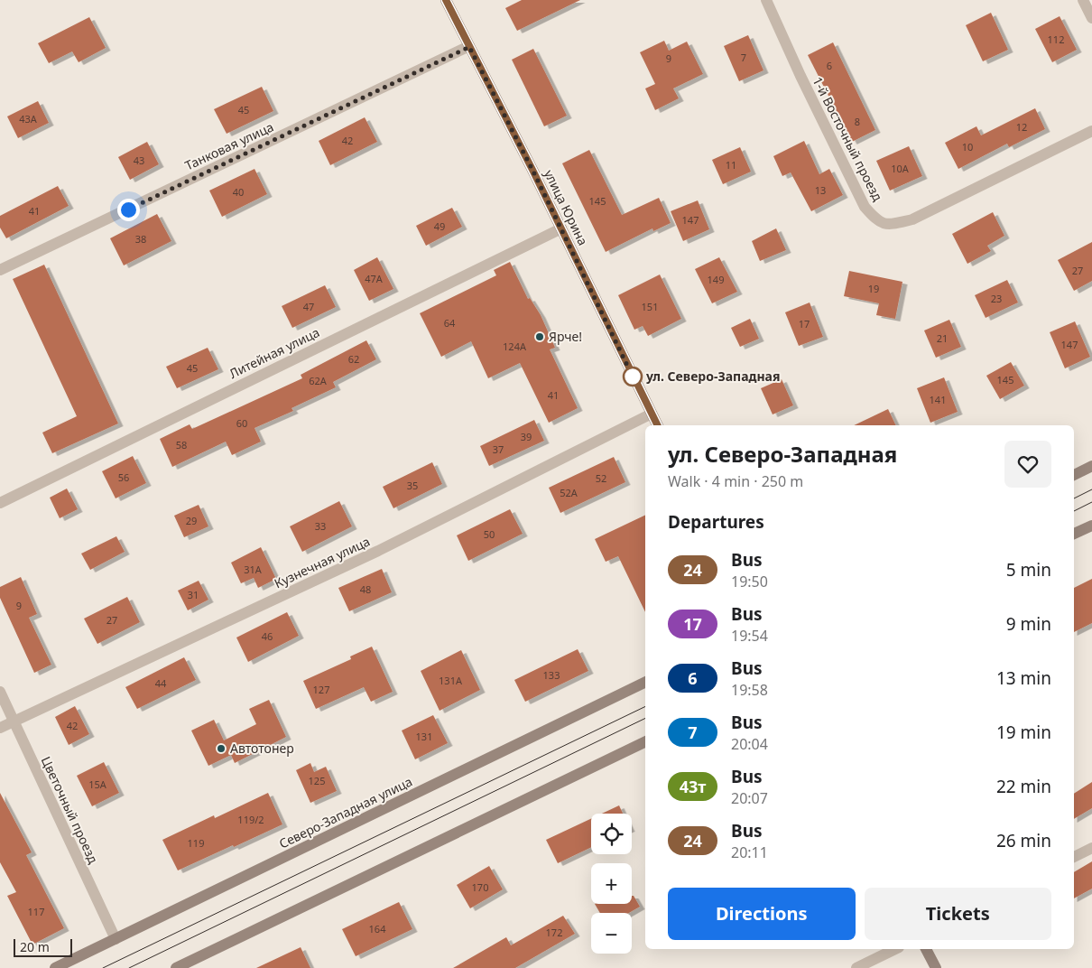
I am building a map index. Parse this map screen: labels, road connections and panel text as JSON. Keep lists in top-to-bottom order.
{
  "streets": {
    "main road": ["улица Юрина", "Северо-Западная улица"],
    "street": [
      "1-й Восточный проезд",
      "Танковая улица",
      "Литейная улица",
      "Кузнечная улица",
      "Цветочный проезд"
    ]
  },
  "crossings": [
    ["Танковая улица", "улица Юрина"],
    ["улица Юрина", "Литейная улица"],
    ["улица Юрина", "Кузнечная улица"],
    ["Кузнечная улица", "Цветочный проезд"],
    ["Цветочный проезд", "Северо-Западная улица"]
  ],
  "places": ["Ярче!", "ул. Северо-Западная", "Автотонер"],
  "lines": ["bus line 24"],
  "house_numbers": [
    "112",
    "7",
    "9",
    "6",
    "45",
    "43А",
    "8",
    "12",
    "42",
    "10",
    "43",
    "11",
    "10А",
    "13",
    "40",
    "145",
    "41",
    "147",
    "49",
    "38",
    "27",
    "47А",
    "149",
    "19",
    "23",
    "47",
    "151",
    "64",
    "17",
    "21",
    "147",
    "124А",
    "62",
    "45",
    "145",
    "62А",
    "41",
    "141",
    "60",
    "39",
    "58",
    "37",
    "56",
    "52",
    "35",
    "52А",
    "29",
    "33",
    "50",
    "31А",
    "48",
    "31",
    "9",
    "27",
    "46",
    "133",
    "131А",
    "44",
    "127",
    "42",
    "131",
    "125",
    "15А",
    "119/2",
    "119",
    "170",
    "117",
    "164",
    "172"
  ],
  "scale_bar": "20 m",
  "page": {
    "heading": [
      ["ул. Северо-Западная", "Walk · 4 min · 250 m"],
      "Departures"
    ],
    "list": [
      {
        "mark": "24",
        "name": "Bus",
        "note": "19:50",
        "value": "5 min"
      },
      {
        "mark": "17",
        "name": "Bus",
        "note": "19:54",
        "value": "9 min"
      },
      {
        "mark": "6",
        "name": "Bus",
        "note": "19:58",
        "value": "13 min"
      },
      {
        "mark": "7",
        "name": "Bus",
        "note": "20:04",
        "value": "19 min"
      },
      {
        "mark": "43т",
        "name": "Bus",
        "note": "20:07",
        "value": "22 min"
      },
      {
        "mark": "24",
        "name": "Bus",
        "note": "20:11",
        "value": "26 min"
      }
    ],
    "map_buttons": ["+", "−"],
    "buttons": ["Directions", "Tickets"],
    "scale": "20 m"
  }
}
